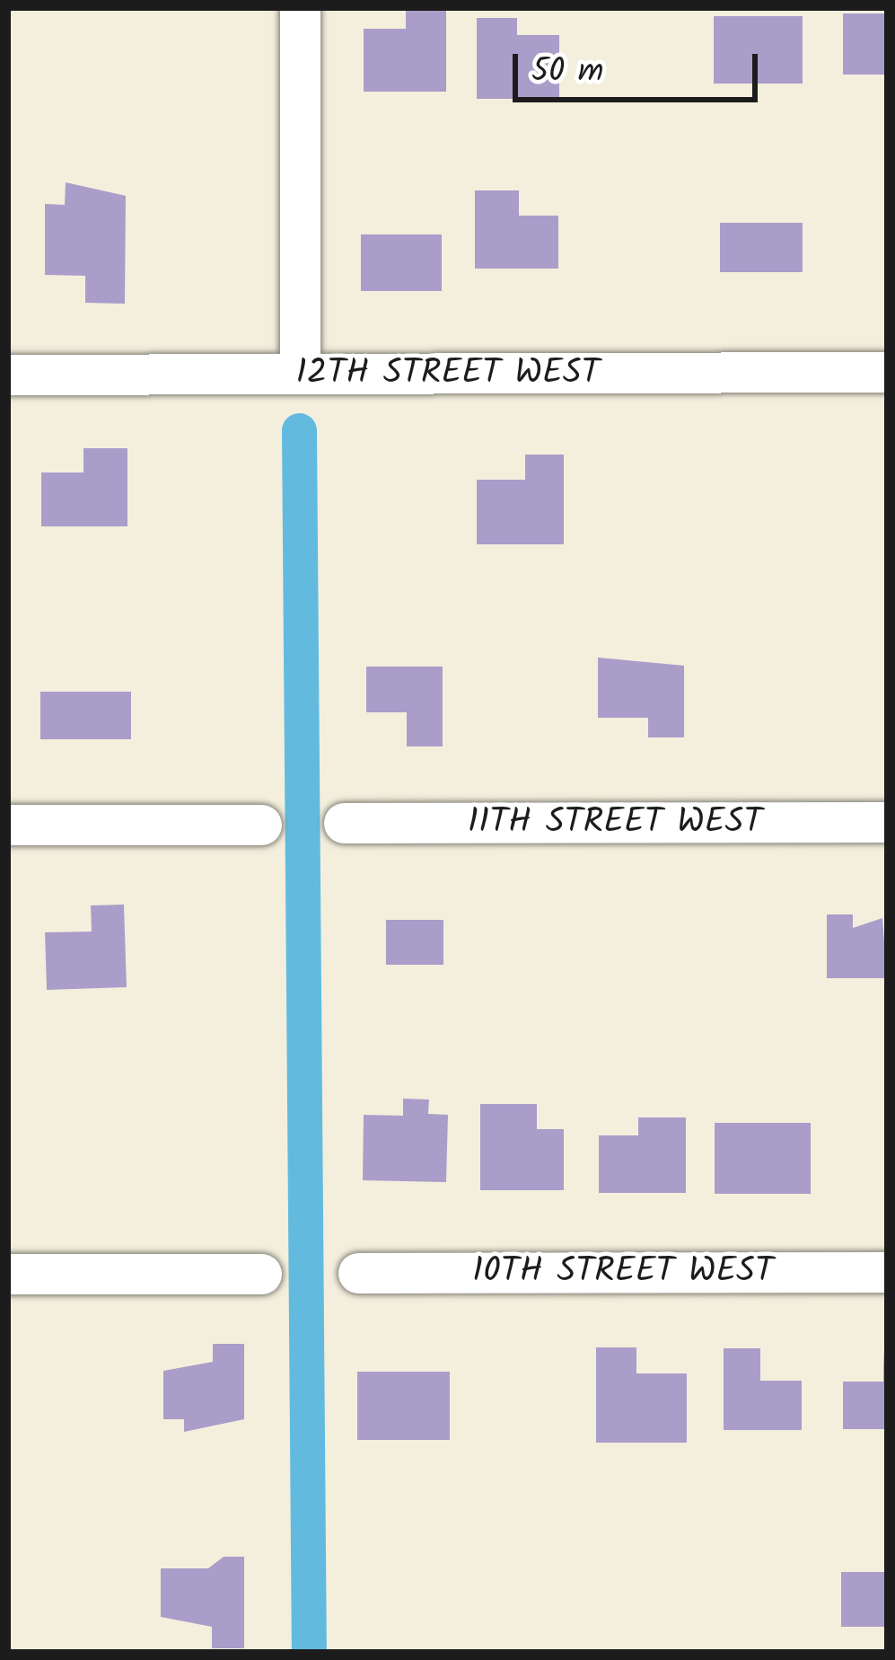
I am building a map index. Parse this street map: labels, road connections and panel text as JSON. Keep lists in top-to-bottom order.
{
  "streets": {
    "street": ["12TH STREET WEST", "11TH STREET WEST", "10TH STREET WEST"]
  },
  "scale_bar": "50 m"
}
